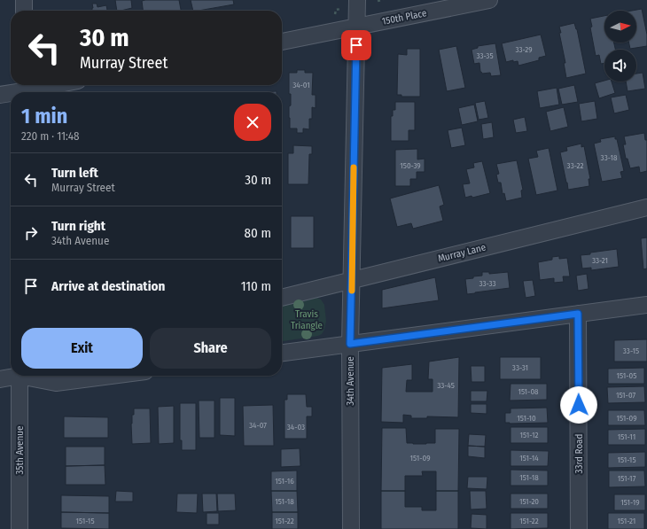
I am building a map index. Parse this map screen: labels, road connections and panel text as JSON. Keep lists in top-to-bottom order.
{
  "streets": {
    "street": [
      "150th Place",
      "Murray Lane",
      "34th Avenue",
      "35th Avenue",
      "33rd Road"
    ]
  },
  "crossings": [
    ["150th Place", "34th Avenue"],
    ["Murray Lane", "34th Avenue"]
  ],
  "parks": ["Travis Triangle"],
  "house_numbers": [
    "33-29",
    "33-35",
    "34-01",
    "33-18",
    "150-39",
    "33-22",
    "33-21",
    "33-33",
    "33-15",
    "33-31",
    "151-05",
    "33-45",
    "151-08",
    "151-07",
    "151-10",
    "151-09",
    "34-07",
    "34-03",
    "151-12",
    "151-11",
    "151-09",
    "151-14",
    "151-15",
    "151-18",
    "151-17",
    "151-16",
    "151-18",
    "151-20",
    "151-19",
    "151-15",
    "151-22",
    "151-22",
    "151-21"
  ],
  "north": "right",
  "page": {
    "turn": ["30 m", "Murray Street"],
    "heading": ["1 min", "220 m · 11:48"],
    "list": [
      {
        "name": "Turn left",
        "note": "Murray Street",
        "value": "30 m"
      },
      {
        "name": "Turn right",
        "note": "34th Avenue",
        "value": "80 m"
      },
      {
        "name": "Arrive at destination",
        "value": "110 m"
      }
    ],
    "buttons": ["Exit", "Share"]
  }
}
